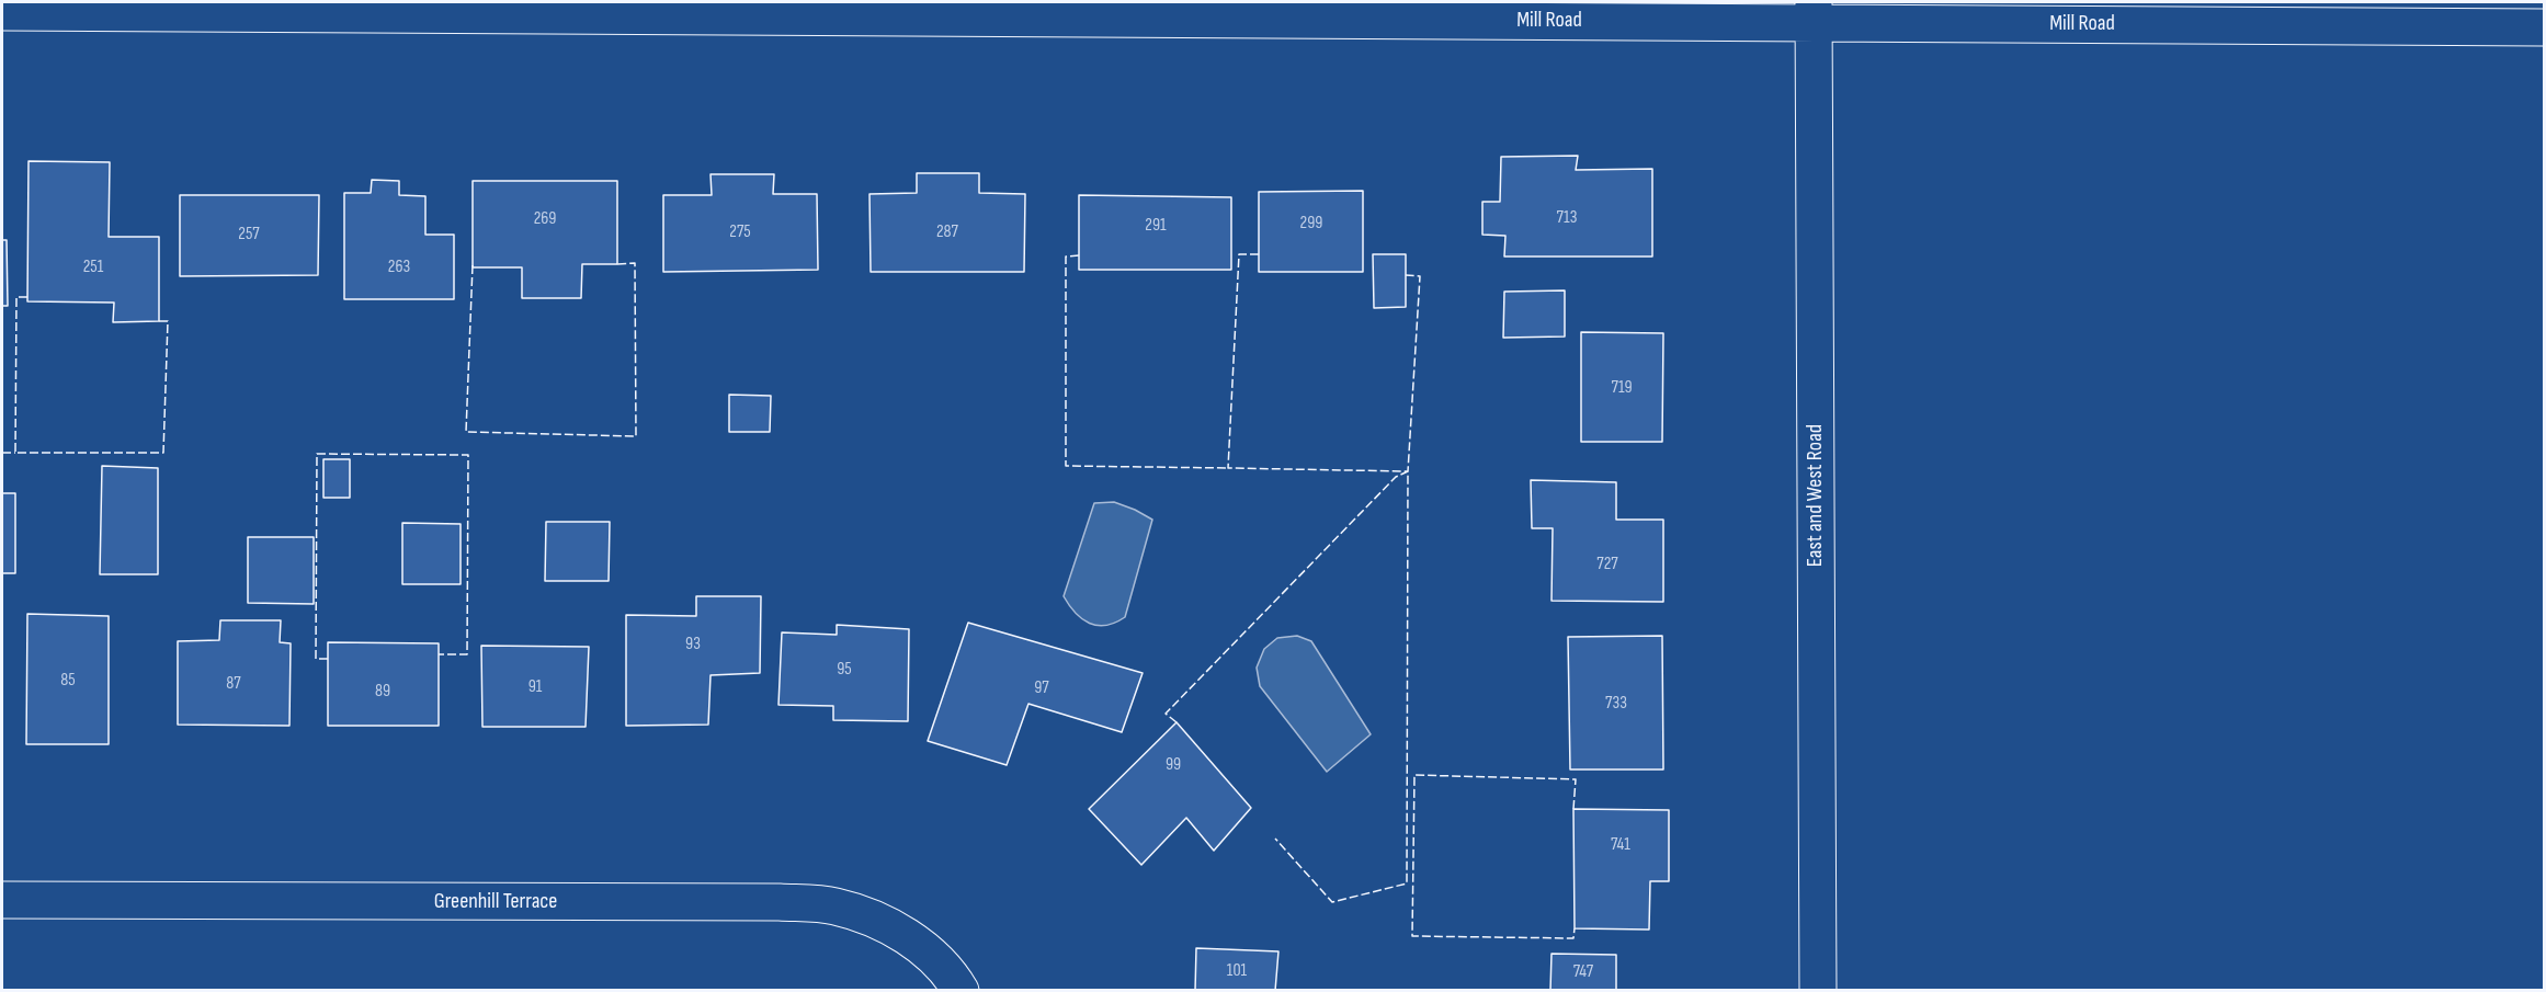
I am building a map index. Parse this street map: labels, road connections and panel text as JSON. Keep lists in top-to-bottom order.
{
  "streets": {
    "street": ["Mill Road", "East and West Road", "Greenhill Terrace"]
  },
  "crossings": [
    ["Mill Road", "East and West Road"]
  ],
  "house_numbers": [
    "713",
    "269",
    "299",
    "291",
    "275",
    "287",
    "257",
    "251",
    "263",
    "719",
    "727",
    "93",
    "95",
    "85",
    "87",
    "91",
    "97",
    "89",
    "733",
    "99",
    "741",
    "101",
    "747"
  ]
}
